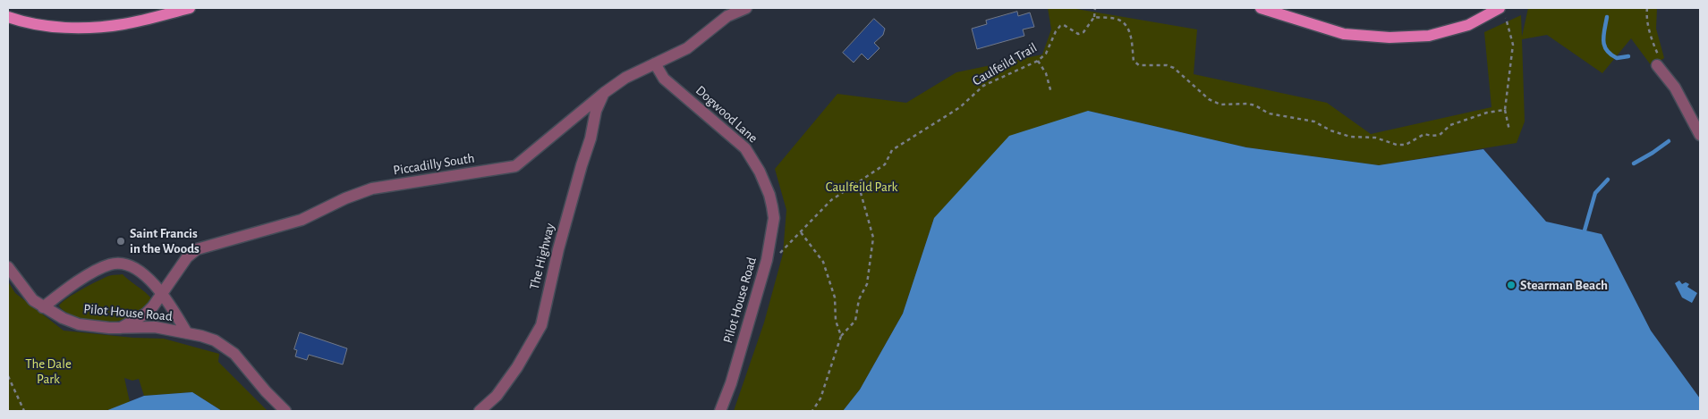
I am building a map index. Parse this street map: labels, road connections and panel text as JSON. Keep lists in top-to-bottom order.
{
  "streets": {
    "street": [
      "Dogwood Lane",
      "Piccadilly South",
      "The Highway",
      "Pilot House Road"
    ],
    "path": ["Caulfeild Trail"]
  },
  "crossings": [
    ["Dogwood Lane", "Piccadilly South"],
    ["Dogwood Lane", "Pilot House Road"],
    ["Piccadilly South", "The Highway"],
    ["Piccadilly South", "Pilot House Road"]
  ],
  "parks": ["Caulfeild Park", "The Dale Park"],
  "places": ["Saint Francis in the Woods", "Stearman Beach"]
}
